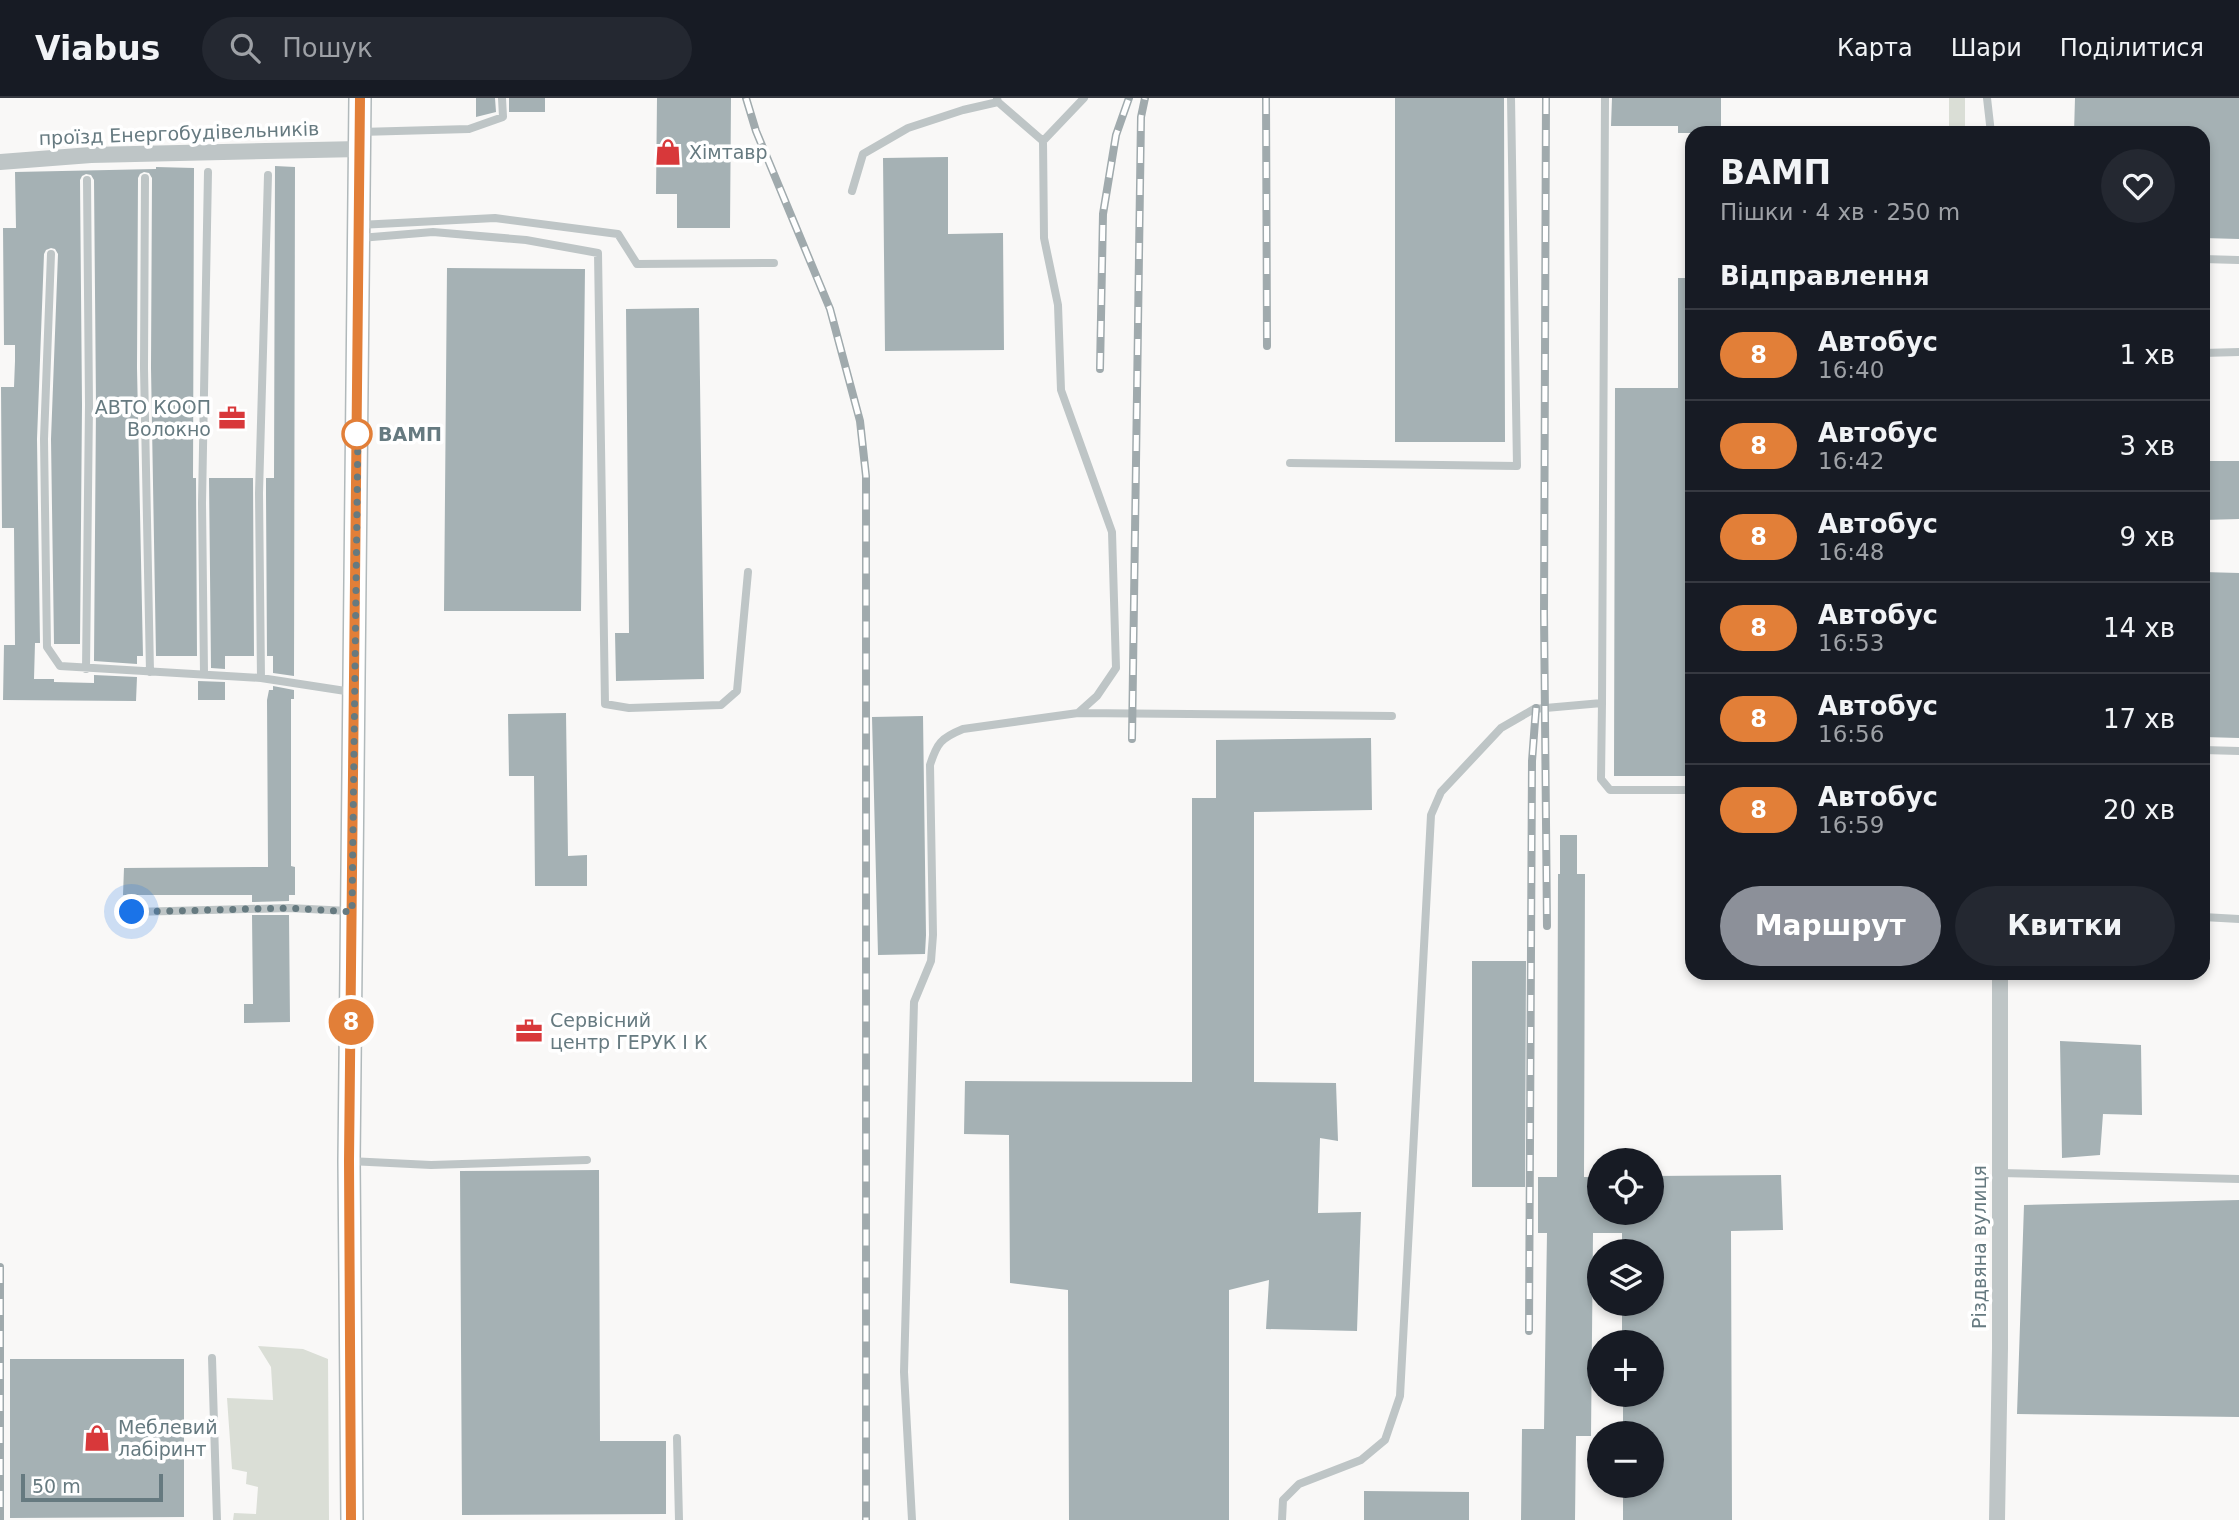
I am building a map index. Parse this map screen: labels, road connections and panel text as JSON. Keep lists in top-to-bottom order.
{
  "streets": {
    "street": ["проїзд Енергобудівельників", "Різдвяна вулиця"]
  },
  "places": {
    "shop": ["Хімтавр", "Меблевий лабіринт"],
    "office": ["АВТО КООП Волокно", "Сервісний центр ГЕРУК І К"],
    "other": ["ВАМП"]
  },
  "lines": ["bus line 8"],
  "scale_bar": "50 m",
  "page": {
    "header": "Viabus",
    "search": "Пошук",
    "nav": ["Карта", "Шари", "Поділитися"],
    "on_map": "8",
    "heading": [
      ["ВАМП", "Пішки · 4 хв · 250 m"],
      "Відправлення"
    ],
    "list": [
      {
        "mark": "8",
        "name": "Автобус",
        "note": "16:40",
        "value": "1 хв"
      },
      {
        "mark": "8",
        "name": "Автобус",
        "note": "16:42",
        "value": "3 хв"
      },
      {
        "mark": "8",
        "name": "Автобус",
        "note": "16:48",
        "value": "9 хв"
      },
      {
        "mark": "8",
        "name": "Автобус",
        "note": "16:53",
        "value": "14 хв"
      },
      {
        "mark": "8",
        "name": "Автобус",
        "note": "16:56",
        "value": "17 хв"
      },
      {
        "mark": "8",
        "name": "Автобус",
        "note": "16:59",
        "value": "20 хв"
      }
    ],
    "buttons": ["Маршрут", "Квитки"],
    "map_buttons": ["+", "−"],
    "scale": "50 m"
  }
}
